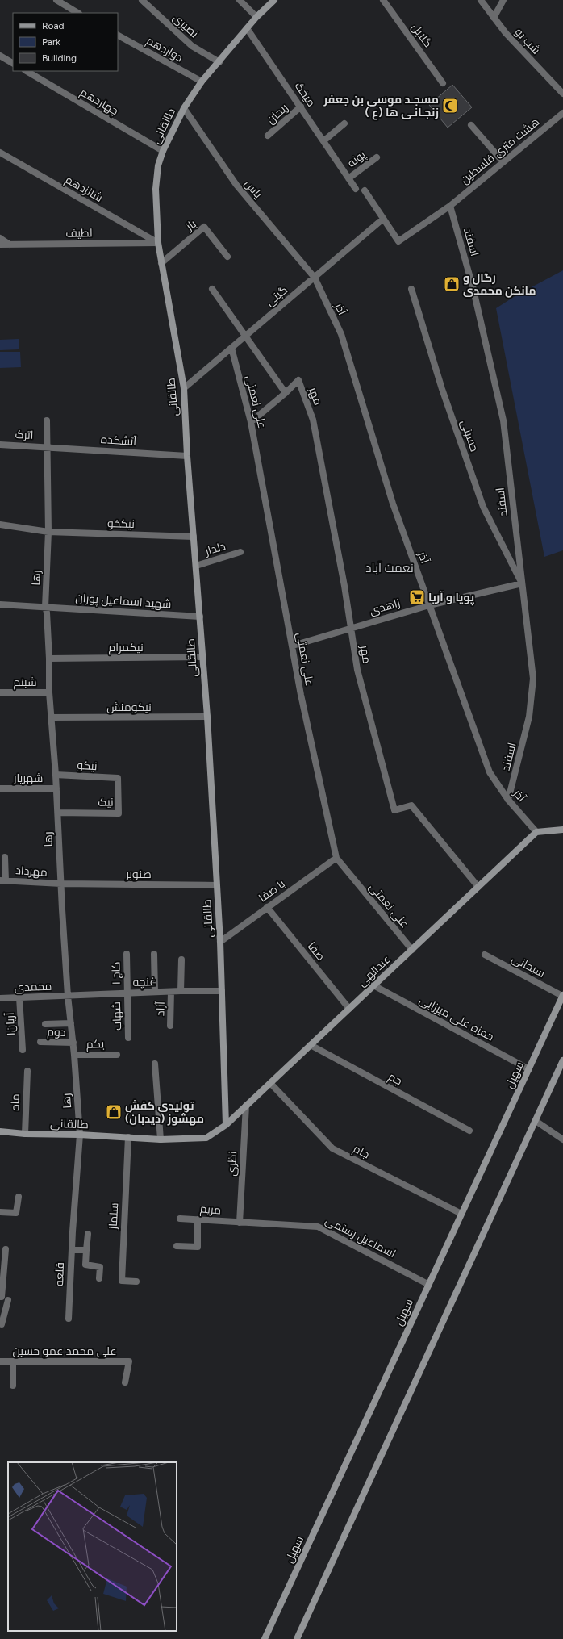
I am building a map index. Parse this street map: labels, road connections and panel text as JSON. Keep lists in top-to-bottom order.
{
  "streets": {
    "street": [
      "نصیری",
      "گلایل",
      "شب بو",
      "دوازدهم",
      "میخک",
      "چهاردهم",
      "ریحان",
      "طالقانی",
      "هشت متری فلسطین",
      "پونه",
      "شانزدهم",
      "یاس",
      "باز",
      "لطیف",
      "اسفند",
      "گیتی",
      "آذر",
      "مهر",
      "علی نعمتی",
      "اترک",
      "حسینی",
      "آتشکده",
      "نیکخو",
      "دلدار",
      "رها",
      "شهید اسماعیل پوران",
      "زاهدی",
      "نیکمرام",
      "شبنم",
      "نیکومنش",
      "نیکو",
      "شهریار",
      "نیک",
      "مهرداد",
      "صنوبر",
      "با صفا",
      "صفا",
      "سبحانی",
      "عبدالهی",
      "کاج ۱",
      "غنچه",
      "محمدی",
      "آزاد",
      "شهاب",
      "حمزه علی میرزایی",
      "آریان۱",
      "دوم",
      "یکم",
      "سهیل",
      "جم",
      "ماه",
      "جام",
      "نظری",
      "مریم",
      "سلماز",
      "اسماعیل رستمی",
      "قلعه",
      "علی محمد عمو حسین"
    ]
  },
  "crossings": [
    ["نصیری", "طالقانی"],
    ["دوازدهم", "طالقانی"],
    ["میخک", "ریحان"],
    ["میخک", "طالقانی"],
    ["میخک", "پونه"],
    ["چهاردهم", "طالقانی"],
    ["طالقانی", "شانزدهم"],
    ["طالقانی", "یاس"],
    ["طالقانی", "باز"],
    ["طالقانی", "لطیف"],
    ["طالقانی", "گیتی"],
    ["طالقانی", "آتشکده"],
    ["طالقانی", "نیکخو"],
    ["طالقانی", "دلدار"],
    ["طالقانی", "رها"],
    ["طالقانی", "شهید اسماعیل پوران"],
    ["طالقانی", "نیکمرام"],
    ["طالقانی", "نیکومنش"],
    ["طالقانی", "صنوبر"],
    ["طالقانی", "با صفا"],
    ["طالقانی", "عبدالهی"],
    ["طالقانی", "غنچه"],
    ["طالقانی", "ماه"],
    ["طالقانی", "سلماز"],
    ["هشت متری فلسطین", "اسفند"],
    ["هشت متری فلسطین", "گیتی"],
    ["شانزدهم", "لطیف"],
    ["یاس", "گیتی"],
    ["یاس", "آذر"],
    ["اسفند", "آذر"],
    ["اسفند", "حسینی"],
    ["اسفند", "زاهدی"],
    ["گیتی", "آذر"],
    ["گیتی", "علی نعمتی"],
    ["آذر", "زاهدی"],
    ["آذر", "عبدالهی"],
    ["مهر", "زاهدی"],
    ["مهر", "عبدالهی"],
    ["علی نعمتی", "زاهدی"],
    ["علی نعمتی", "با صفا"],
    ["علی نعمتی", "عبدالهی"],
    ["اترک", "آتشکده"],
    ["اترک", "رها"],
    ["حسینی", "زاهدی"],
    ["آتشکده", "رها"],
    ["نیکخو", "رها"],
    ["رها", "شهید اسماعیل پوران"],
    ["رها", "نیکمرام"],
    ["رها", "شبنم"],
    ["رها", "نیکومنش"],
    ["رها", "نیکو"],
    ["رها", "شهریار"],
    ["رها", "نیک"],
    ["رها", "مهرداد"],
    ["رها", "صنوبر"],
    ["رها", "غنچه"],
    ["رها", "محمدی"],
    ["رها", "دوم"],
    ["رها", "یکم"],
    ["رها", "قلعه"],
    ["نیکو", "نیک"],
    ["مهرداد", "صنوبر"],
    ["با صفا", "صفا"],
    ["صفا", "عبدالهی"],
    ["سبحانی", "سهیل"],
    ["عبدالهی", "حمزه علی میرزایی"],
    ["عبدالهی", "جم"],
    ["عبدالهی", "جام"],
    ["عبدالهی", "نظری"],
    ["کاج ۱", "غنچه"],
    ["کاج ۱", "شهاب"],
    ["غنچه", "محمدی"],
    ["غنچه", "آزاد"],
    ["غنچه", "شهاب"],
    ["محمدی", "آریان۱"],
    ["حمزه علی میرزایی", "سهیل"],
    ["سهیل", "جام"],
    ["سهیل", "اسماعیل رستمی"],
    ["نظری", "مریم"],
    ["نظری", "اسماعیل رستمی"],
    ["مریم", "اسماعیل رستمی"]
  ],
  "districts": ["نعمت آباد"],
  "places": {
    "mosque": ["مسجـد موسی بن جعفر ( ع) زنجـانـی ها"],
    "shop": ["رگال و مانکن محمدی", "تولیدی کفش مهشوز (دیدبان)"],
    "supermarket": ["پویا و آریا"]
  },
  "legend": ["Road", "Park", "Building"]
}
